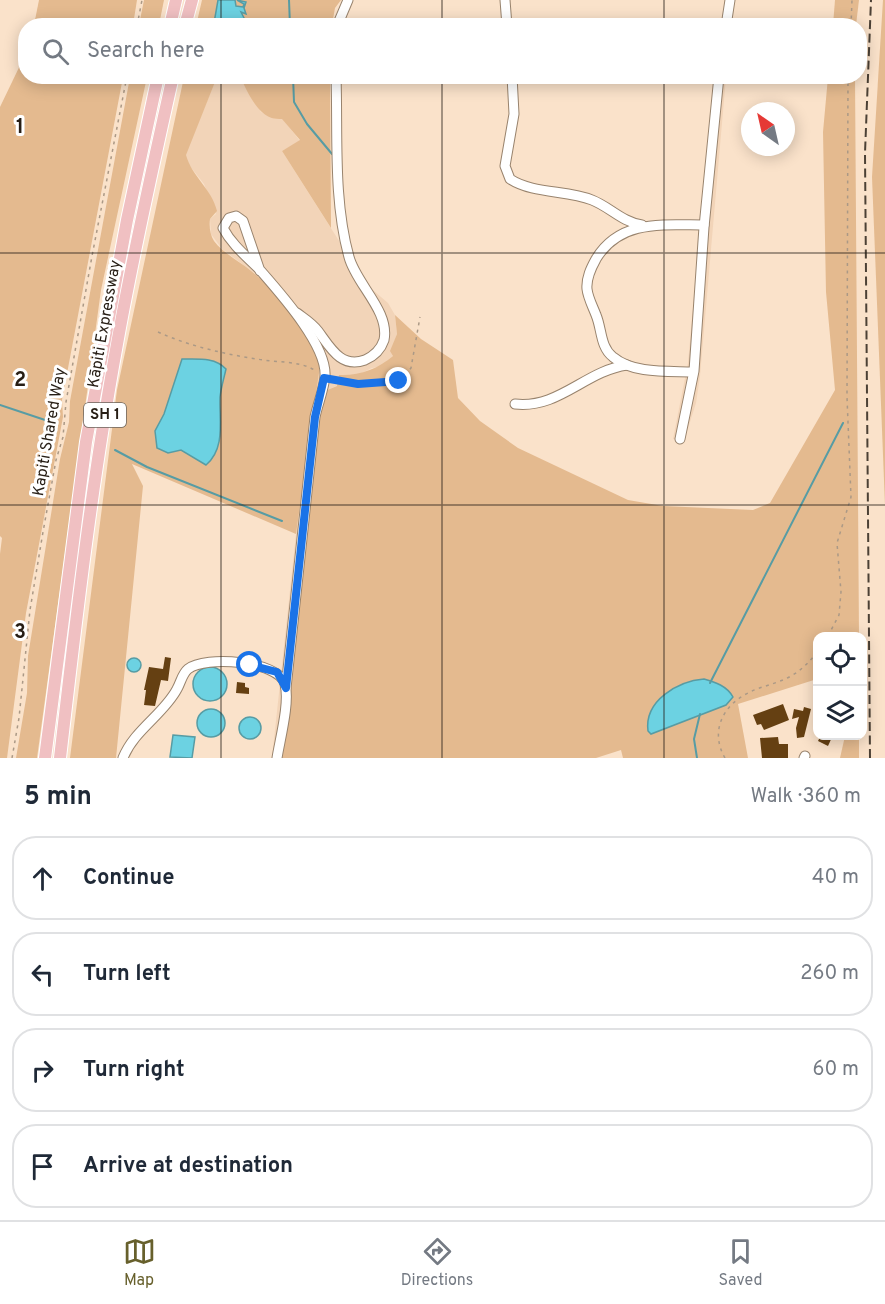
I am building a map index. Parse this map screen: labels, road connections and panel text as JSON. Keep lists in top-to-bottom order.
{
  "streets": {
    "highway": ["Kāpiti Expressway", "SH 1"],
    "path": ["Kapiti Shared Way"]
  },
  "north": "top left",
  "page": {
    "search": "Search here",
    "heading": ["5 min", "Walk · 360 m"],
    "list": [
      ["Continue", "40 m"],
      ["Turn left", "260 m"],
      ["Turn right", "60 m"],
      "Arrive at destination"
    ],
    "nav": ["Map", "Directions", "Saved"]
  },
  "grid": {
    "rows": ["1", "2", "3"]
  }
}
